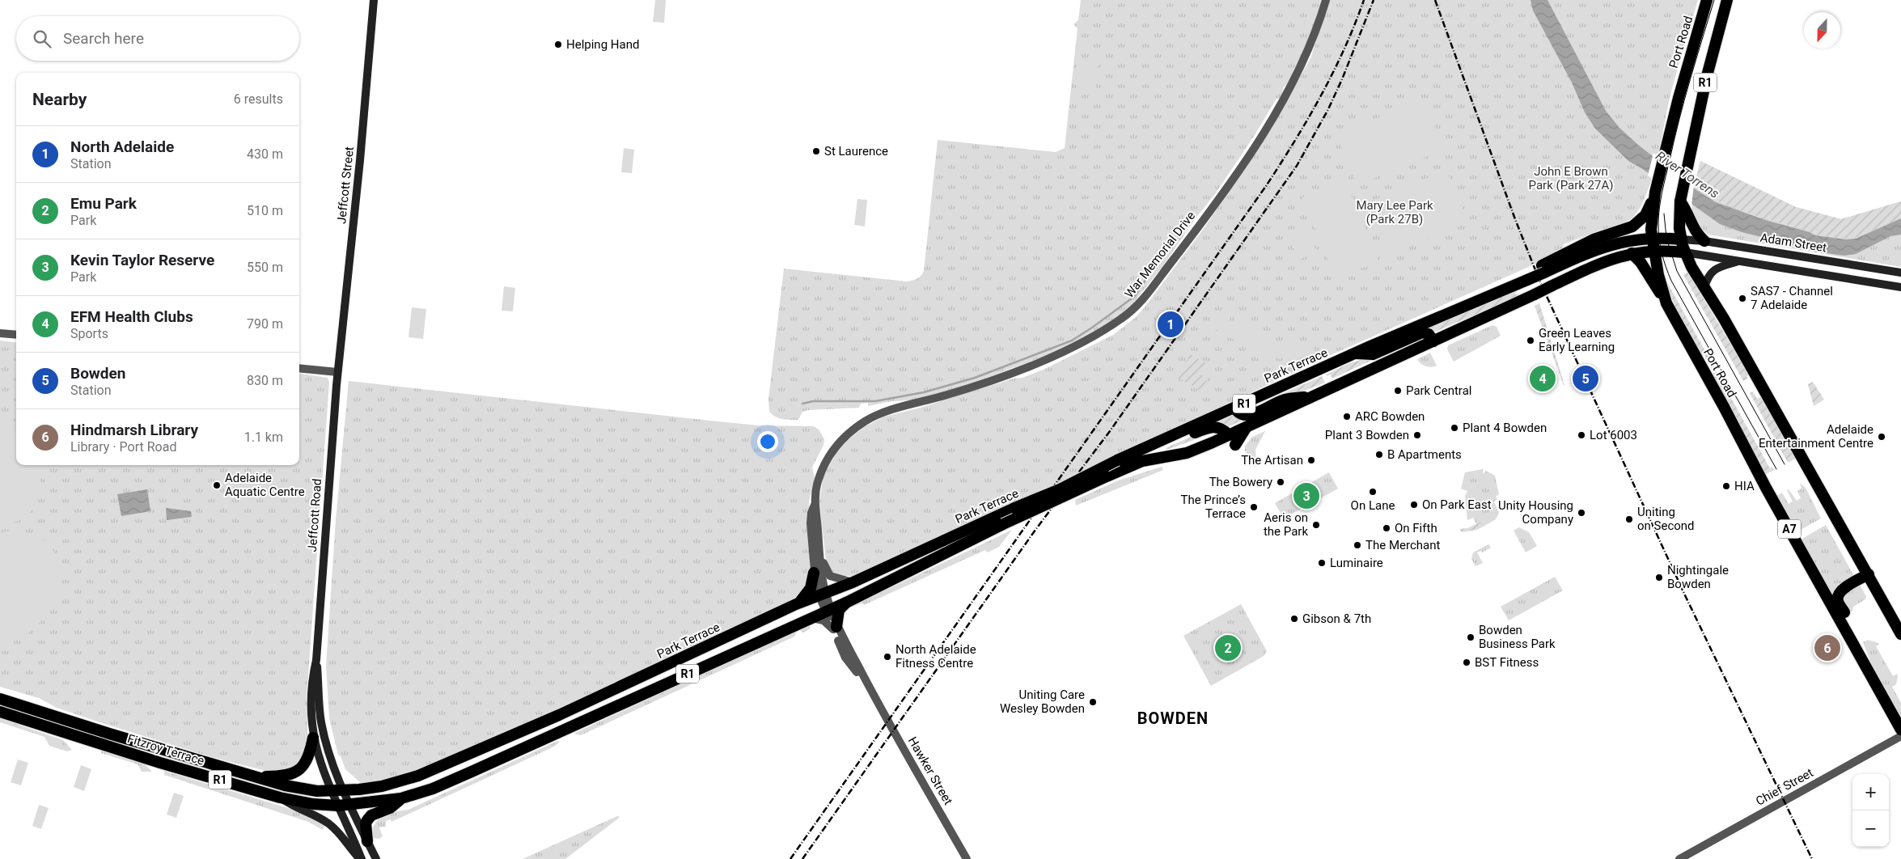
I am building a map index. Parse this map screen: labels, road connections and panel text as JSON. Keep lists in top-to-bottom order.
{
  "streets": {
    "highway": [
      "Port Road",
      "R1",
      "Park Terrace",
      "A7",
      "Fitzroy Terrace"
    ],
    "main road": ["Jeffcott Street", "Adam Street", "Jeffcott Road"],
    "street": ["War Memorial Drive", "Hawker Street", "Chief Street"]
  },
  "crossings": [
    ["Port Road", "R1"],
    ["Port Road", "Park Terrace"],
    ["R1", "Adam Street"],
    ["R1", "Park Terrace"],
    ["Jeffcott Street", "Jeffcott Road"],
    ["Adam Street", "Park Terrace"],
    ["War Memorial Drive", "Park Terrace"],
    ["War Memorial Drive", "Hawker Street"],
    ["Park Terrace", "Jeffcott Road"],
    ["Park Terrace", "Fitzroy Terrace"],
    ["Park Terrace", "Hawker Street"],
    ["Jeffcott Road", "Fitzroy Terrace"]
  ],
  "districts": ["BOWDEN"],
  "water": ["River Torrens"],
  "parks": ["John E Brown Park (Park 27A)", "Mary Lee Park (Park 27B)"],
  "places": [
    "Helping Hand",
    "St Laurence",
    "SAS7 - Channel 7 Adelaide",
    "Green Leaves Early Learning",
    "Park Central",
    "ARC Bowden",
    "Plant 4 Bowden",
    "Plant 3 Bowden",
    "Lot 6003",
    "Adelaide Entertainment Centre",
    "B Apartments",
    "The Artisan",
    "The Bowery",
    "Adelaide Aquatic Centre",
    "HIA",
    "On Lane",
    "On Park East",
    "The Prince’s Terrace",
    "Unity Housing Company",
    "Uniting on Second",
    "Aeris on the Park",
    "On Fifth",
    "The Merchant",
    "Luminaire",
    "Nightingale Bowden",
    "Gibson & 7th",
    "Bowden Business Park",
    "North Adelaide Fitness Centre",
    "BST Fitness",
    "Uniting Care Wesley Bowden"
  ],
  "north": "bottom",
  "page": {
    "search": "Search here",
    "heading": ["Nearby", "6 results"],
    "list": [
      {
        "mark": "1",
        "name": "North Adelaide",
        "note": "Station",
        "value": "430 m"
      },
      {
        "mark": "2",
        "name": "Emu Park",
        "note": "Park",
        "value": "510 m"
      },
      {
        "mark": "3",
        "name": "Kevin Taylor Reserve",
        "note": "Park",
        "value": "550 m"
      },
      {
        "mark": "4",
        "name": "EFM Health Clubs",
        "note": "Sports",
        "value": "790 m"
      },
      {
        "mark": "5",
        "name": "Bowden",
        "note": "Station",
        "value": "830 m"
      },
      {
        "mark": "6",
        "name": "Hindmarsh Library",
        "note": "Library · Port Road",
        "value": "1.1 km"
      }
    ],
    "pins": [
      "1",
      "4",
      "5",
      "3",
      "2",
      "6"
    ],
    "map_buttons": ["+", "−"]
  }
}
